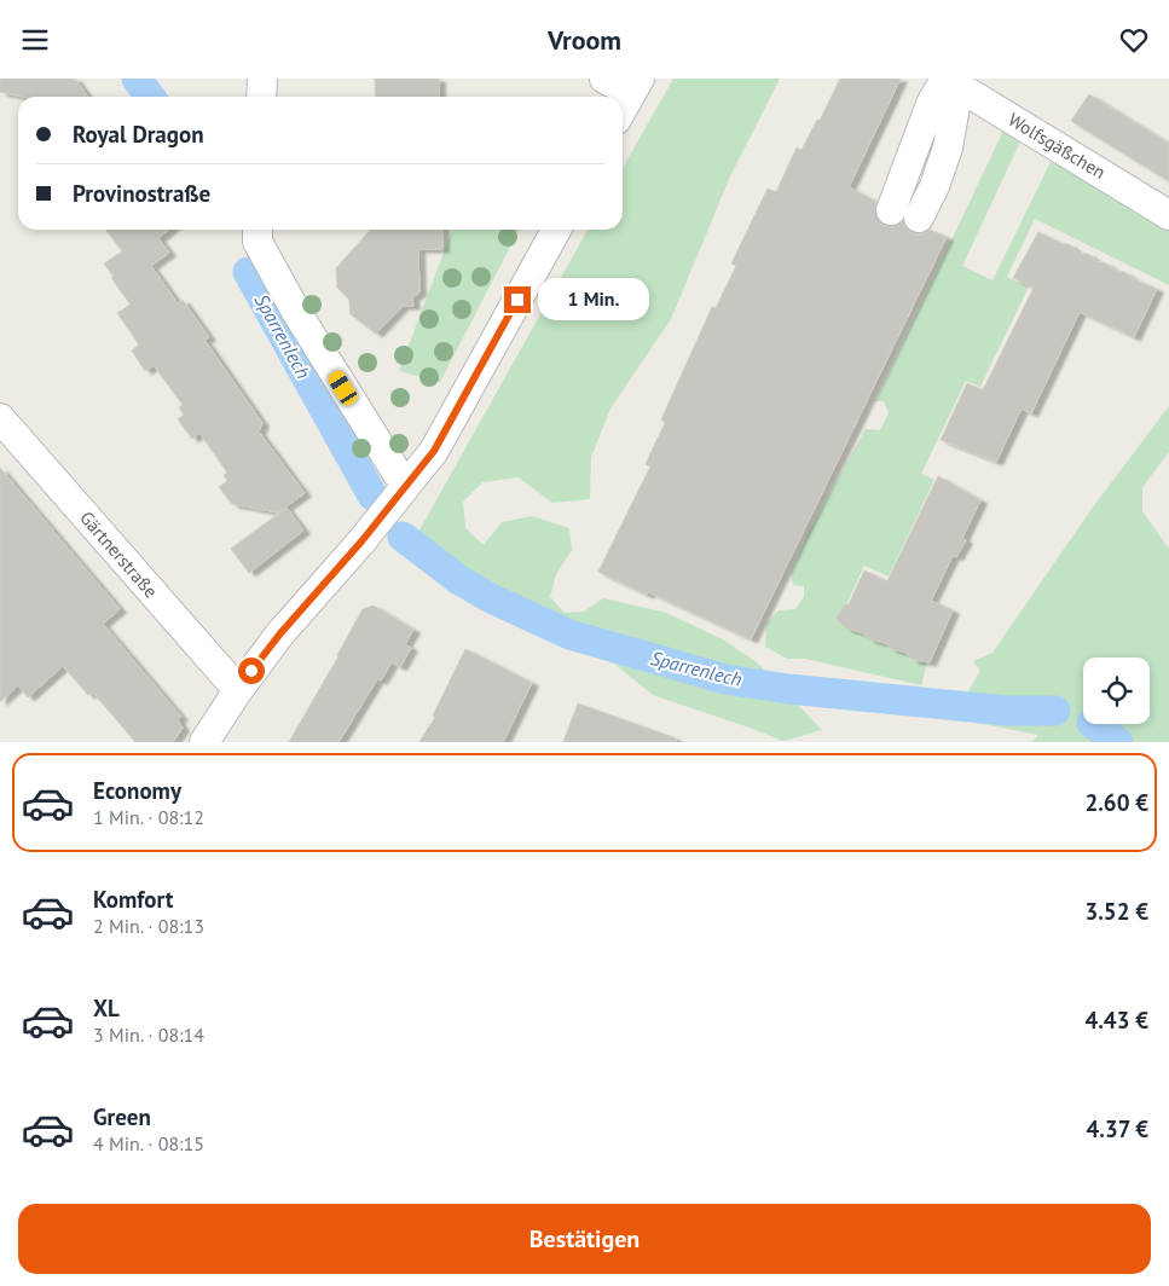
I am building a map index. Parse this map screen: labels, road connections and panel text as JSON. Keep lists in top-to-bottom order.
{
  "streets": {
    "street": ["Wolfsgäßchen", "Gärtnerstraße"]
  },
  "water": ["Sparrenlech"],
  "page": {
    "header": "Vroom",
    "banner": ["Royal Dragon", "Provinostraße"],
    "bubble": "1 Min.",
    "list": [
      {
        "name": "Economy",
        "note": "1 Min. · 08:12",
        "value": "2.60 €"
      },
      {
        "name": "Komfort",
        "note": "2 Min. · 08:13",
        "value": "3.52 €"
      },
      {
        "name": "XL",
        "note": "3 Min. · 08:14",
        "value": "4.43 €"
      },
      {
        "name": "Green",
        "note": "4 Min. · 08:15",
        "value": "4.37 €"
      }
    ],
    "buttons": "Bestätigen"
  }
}
